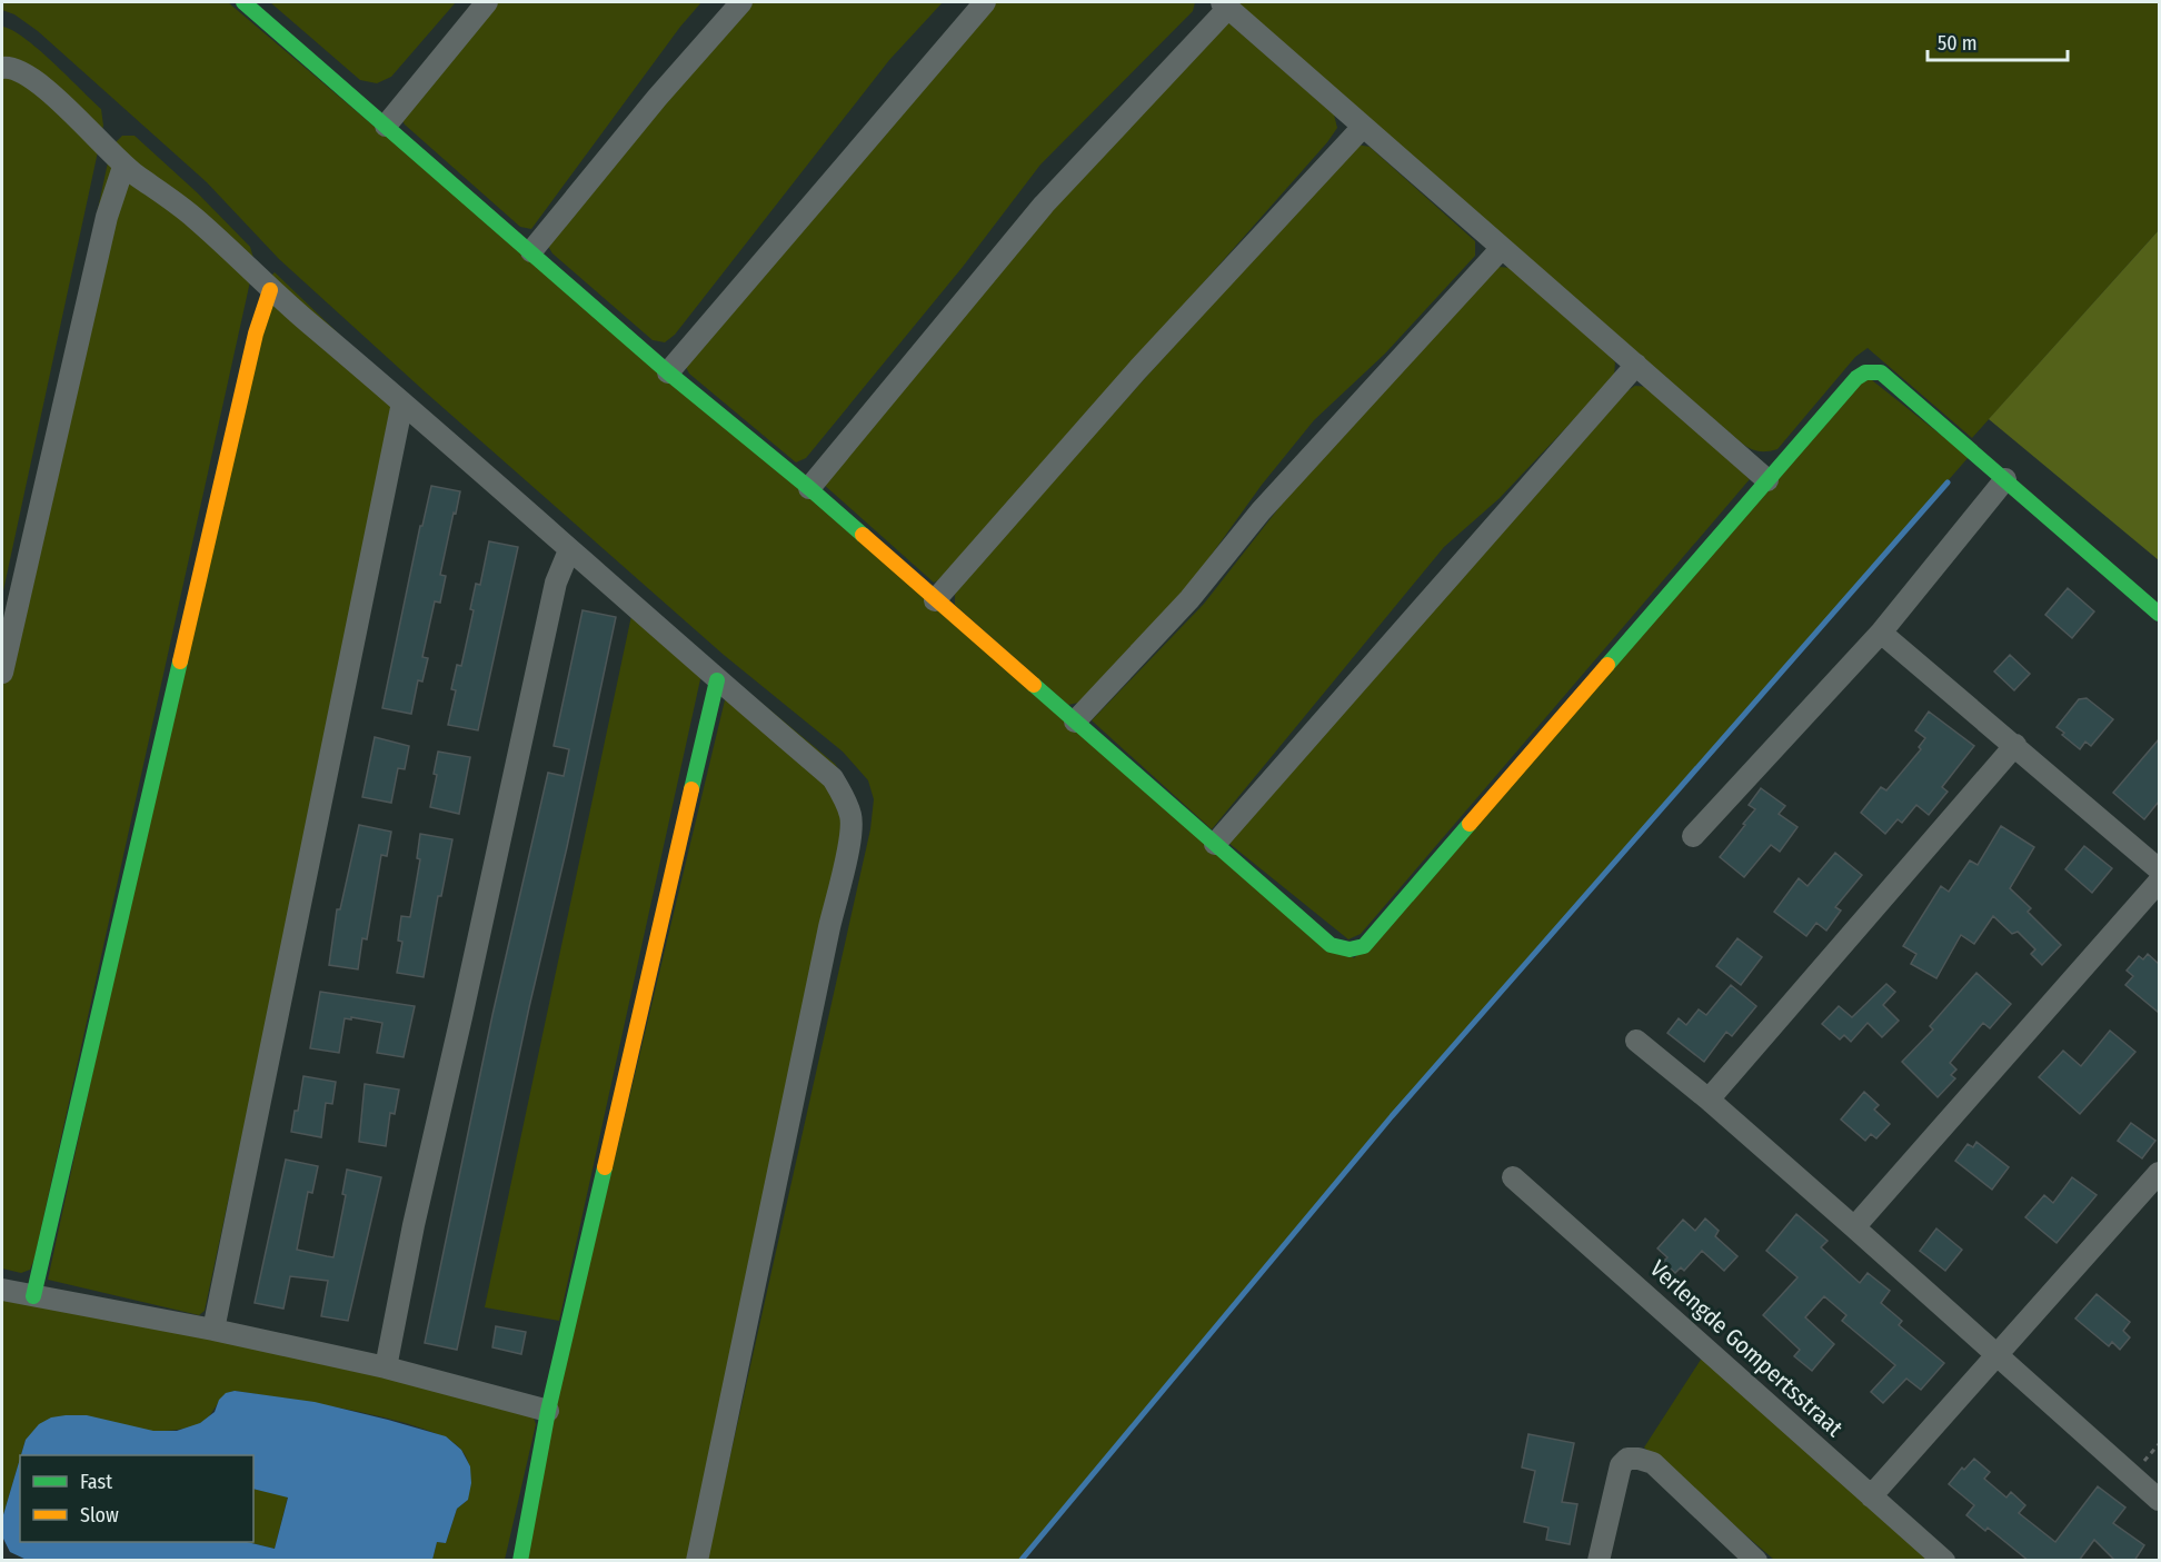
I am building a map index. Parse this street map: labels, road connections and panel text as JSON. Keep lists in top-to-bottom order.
{
  "streets": {
    "street": ["Verlengde Gompertsstraat"]
  },
  "legend": ["Fast", "Slow"],
  "scale_bar": "50 m"
}
